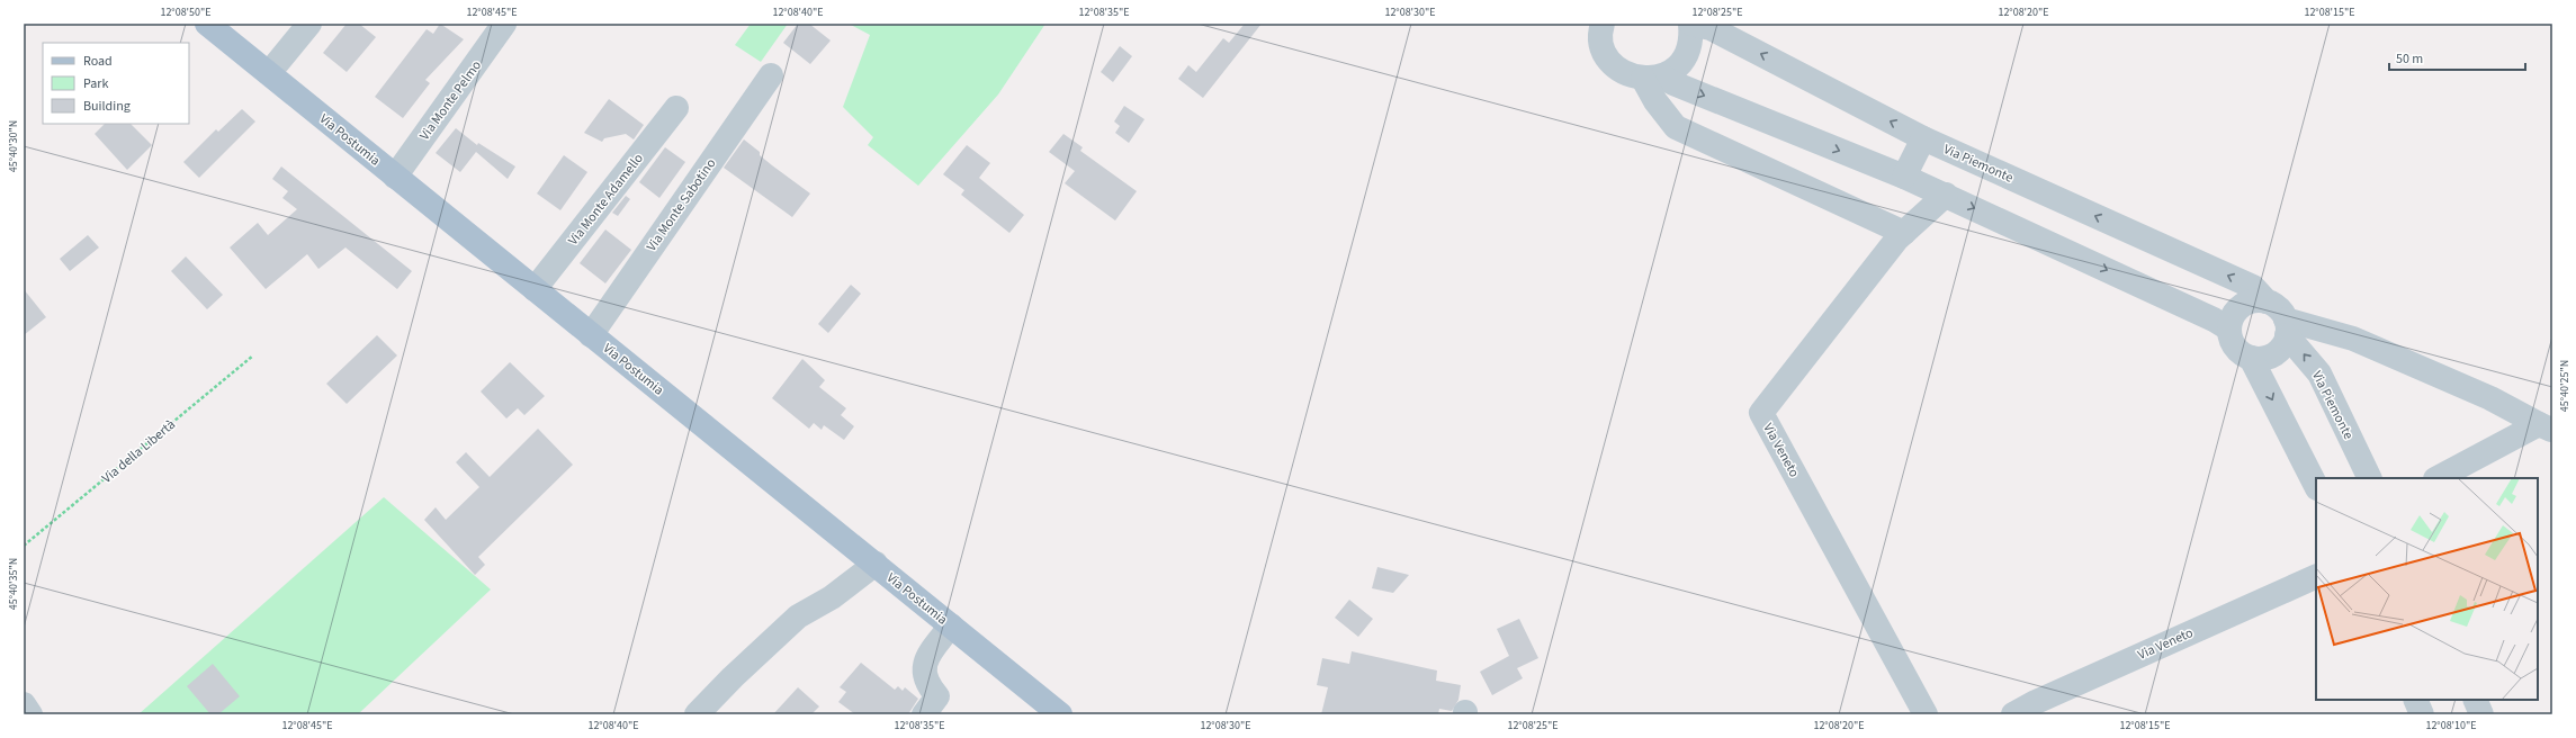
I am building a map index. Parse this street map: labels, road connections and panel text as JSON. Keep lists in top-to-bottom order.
{
  "streets": {
    "main road": ["Via Postumia"],
    "street": [
      "Via Monte Pelmo",
      "Via Piemonte",
      "Via Monte Adamello",
      "Via Monte Sabotino",
      "Via Veneto"
    ],
    "path": ["Via della Libertà"]
  },
  "crossings": [
    ["Via Monte Pelmo", "Via Postumia"],
    ["Via Postumia", "Via Monte Adamello"],
    ["Via Postumia", "Via Monte Sabotino"]
  ],
  "legend": ["Road", "Park", "Building"],
  "scale_bar": "50 m",
  "coordinates": [
    "12°08'50\"E",
    "12°08'45\"E",
    "12°08'40\"E",
    "12°08'35\"E",
    "12°08'30\"E",
    "12°08'25\"E",
    "12°08'20\"E",
    "12°08'15\"E",
    "45°40'30\"N",
    "45°40'25\"N",
    "45°40'35\"N",
    "12°08'10\"E"
  ]
}
